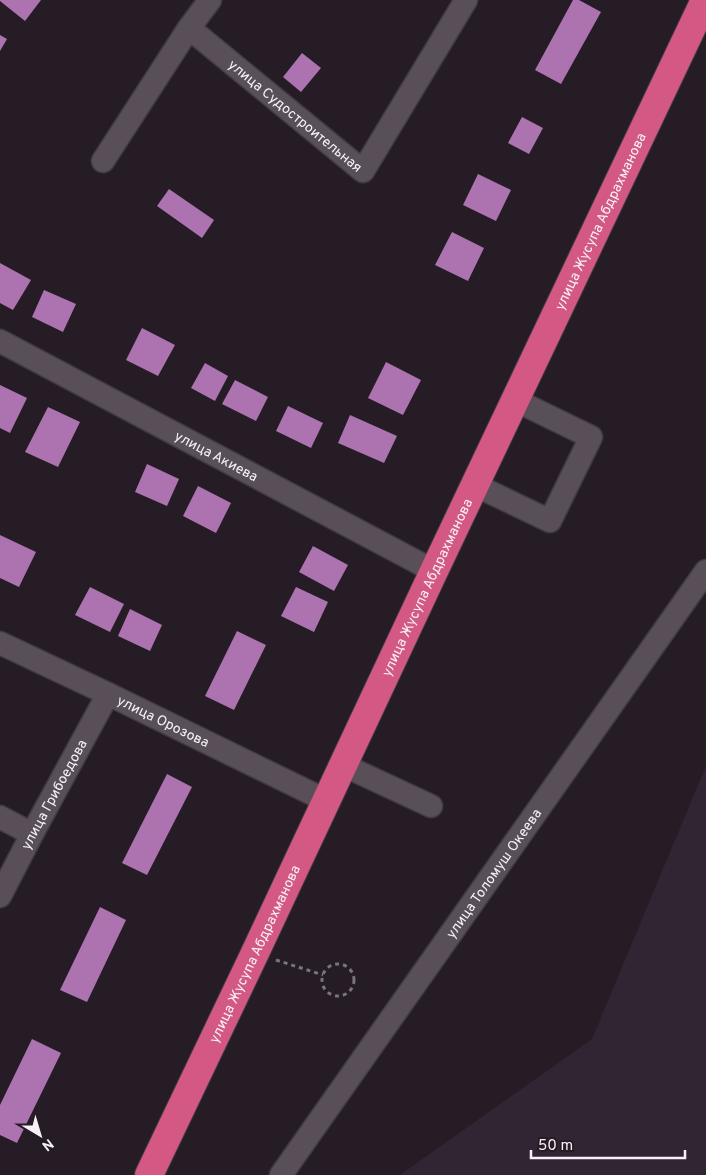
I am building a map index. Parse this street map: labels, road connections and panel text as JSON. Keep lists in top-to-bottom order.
{
  "streets": {
    "highway": ["улица Жусупа Абдрахманова"],
    "street": [
      "улица Судостроительная",
      "улица Акиева",
      "улица Орозова",
      "улица Грибоедова",
      "улица Толомуш Океева"
    ]
  },
  "crossings": [
    ["улица Жусупа Абдрахманова", "улица Акиева"],
    ["улица Жусупа Абдрахманова", "улица Орозова"],
    ["улица Орозова", "улица Грибоедова"]
  ],
  "scale_bar": "50 m",
  "north": "bottom right"
}
